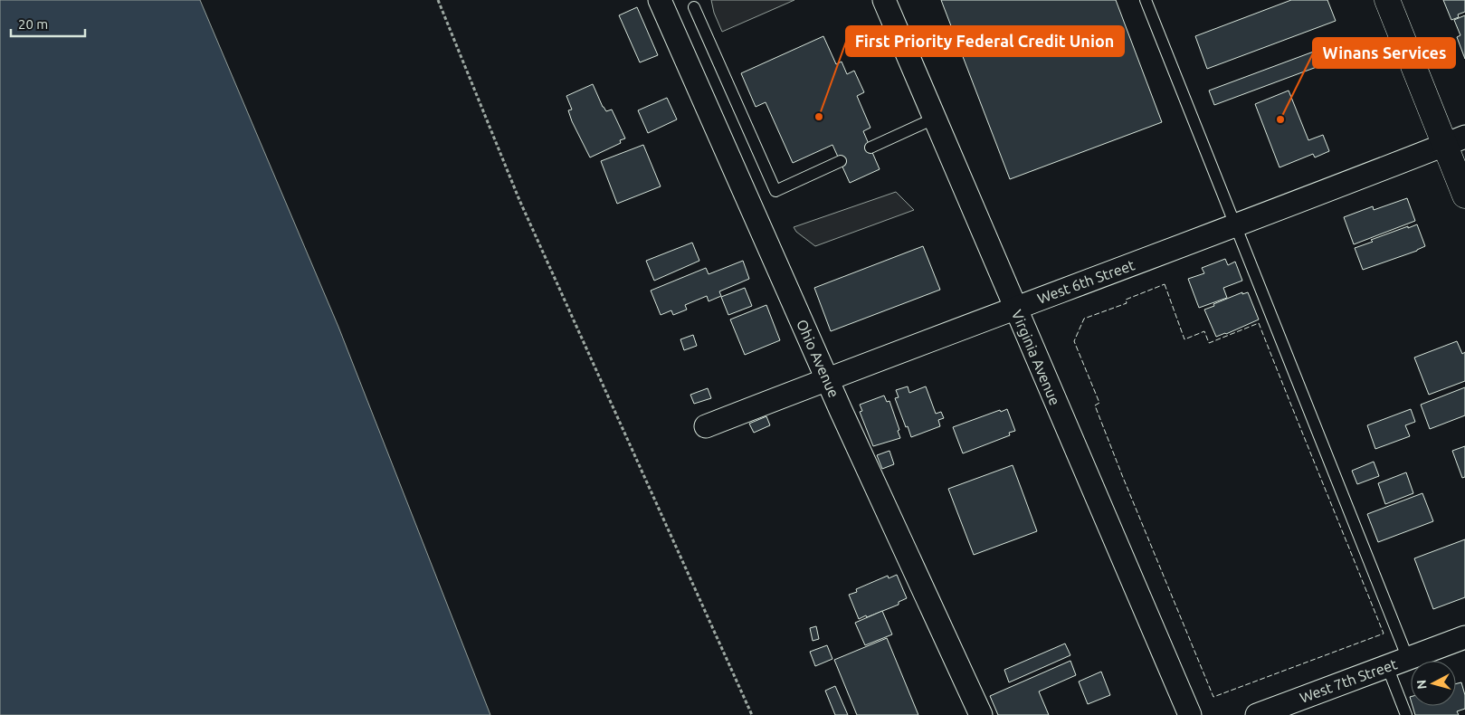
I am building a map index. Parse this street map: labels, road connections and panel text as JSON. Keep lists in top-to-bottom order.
{
  "streets": {
    "street": [
      "West 6th Street",
      "Virginia Avenue",
      "Ohio Avenue",
      "West 7th Street"
    ]
  },
  "crossings": [
    ["West 6th Street", "Virginia Avenue"],
    ["West 6th Street", "Ohio Avenue"]
  ],
  "places": ["First Priority Federal Credit Union", "Winans Services"],
  "scale_bar": "20 m",
  "north": "left"
}
